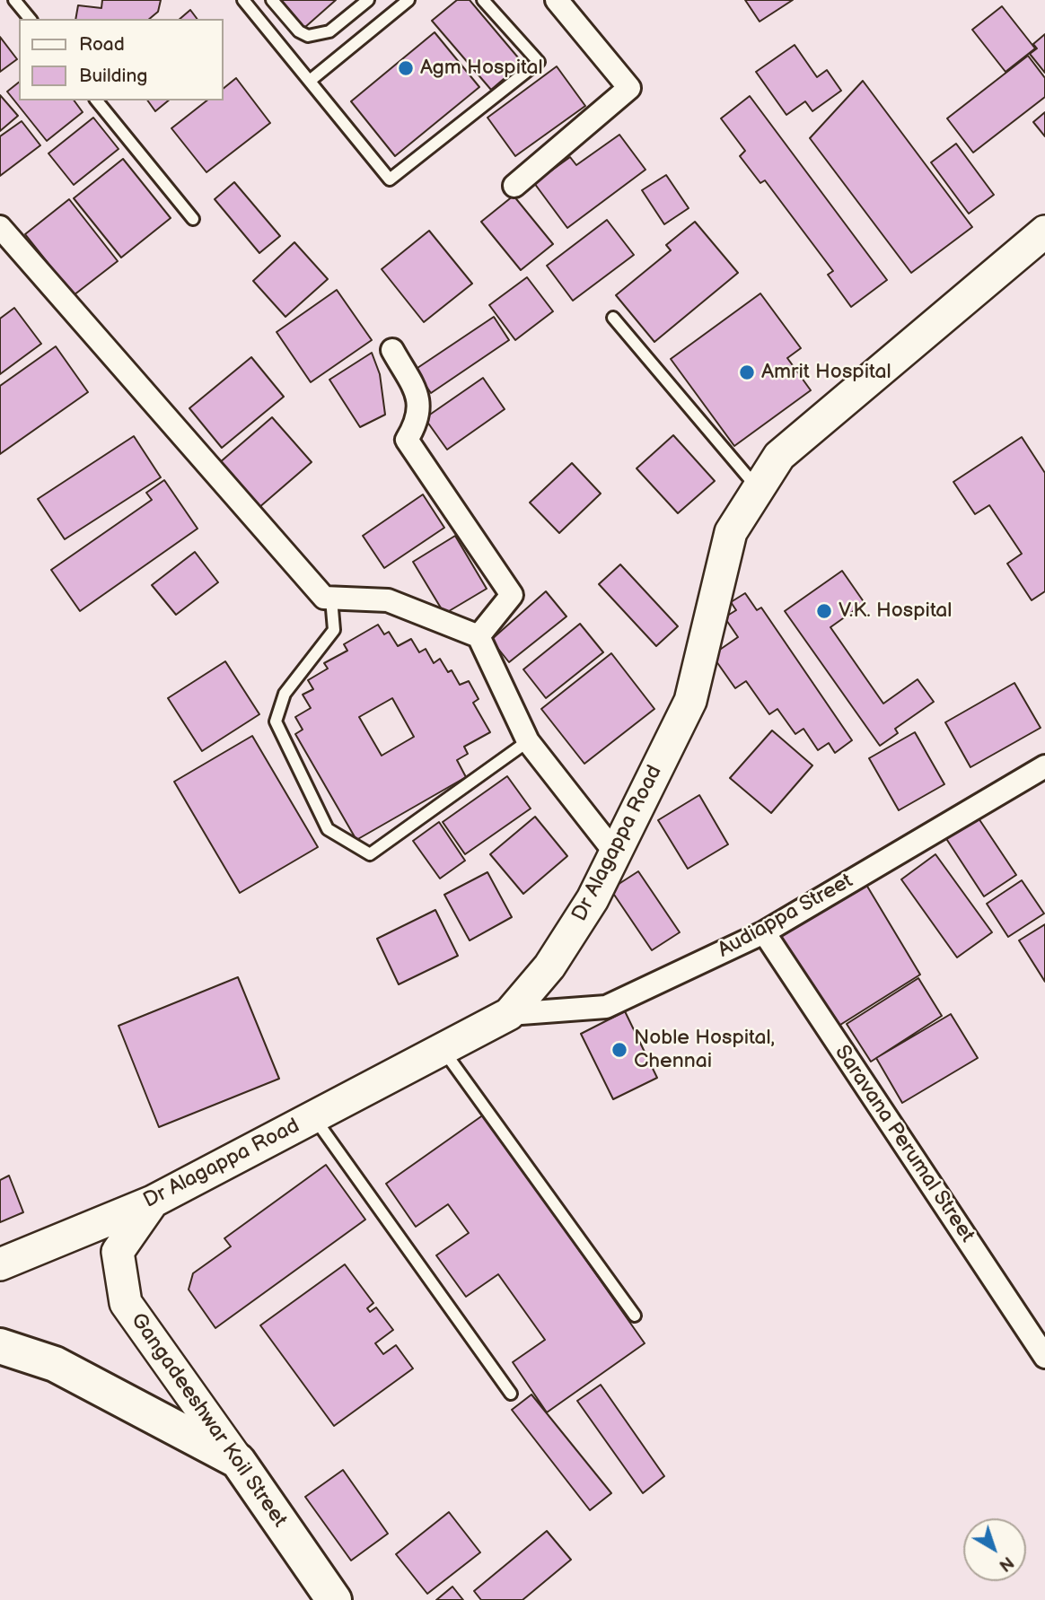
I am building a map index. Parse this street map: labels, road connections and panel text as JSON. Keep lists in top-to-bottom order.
{
  "streets": {
    "main road": ["Dr Alagappa Road", "Gangadeeshwar Koil Street"],
    "street": ["Audiappa Street", "Saravana Perumal Street"]
  },
  "crossings": [
    ["Dr Alagappa Road", "Audiappa Street"],
    ["Dr Alagappa Road", "Gangadeeshwar Koil Street"],
    ["Audiappa Street", "Saravana Perumal Street"]
  ],
  "places": [
    "Agm Hospital",
    "Amrit Hospital",
    "V.K. Hospital",
    "Noble Hospital, Chennai"
  ],
  "legend": ["Road", "Building"],
  "north": "bottom right"
}
